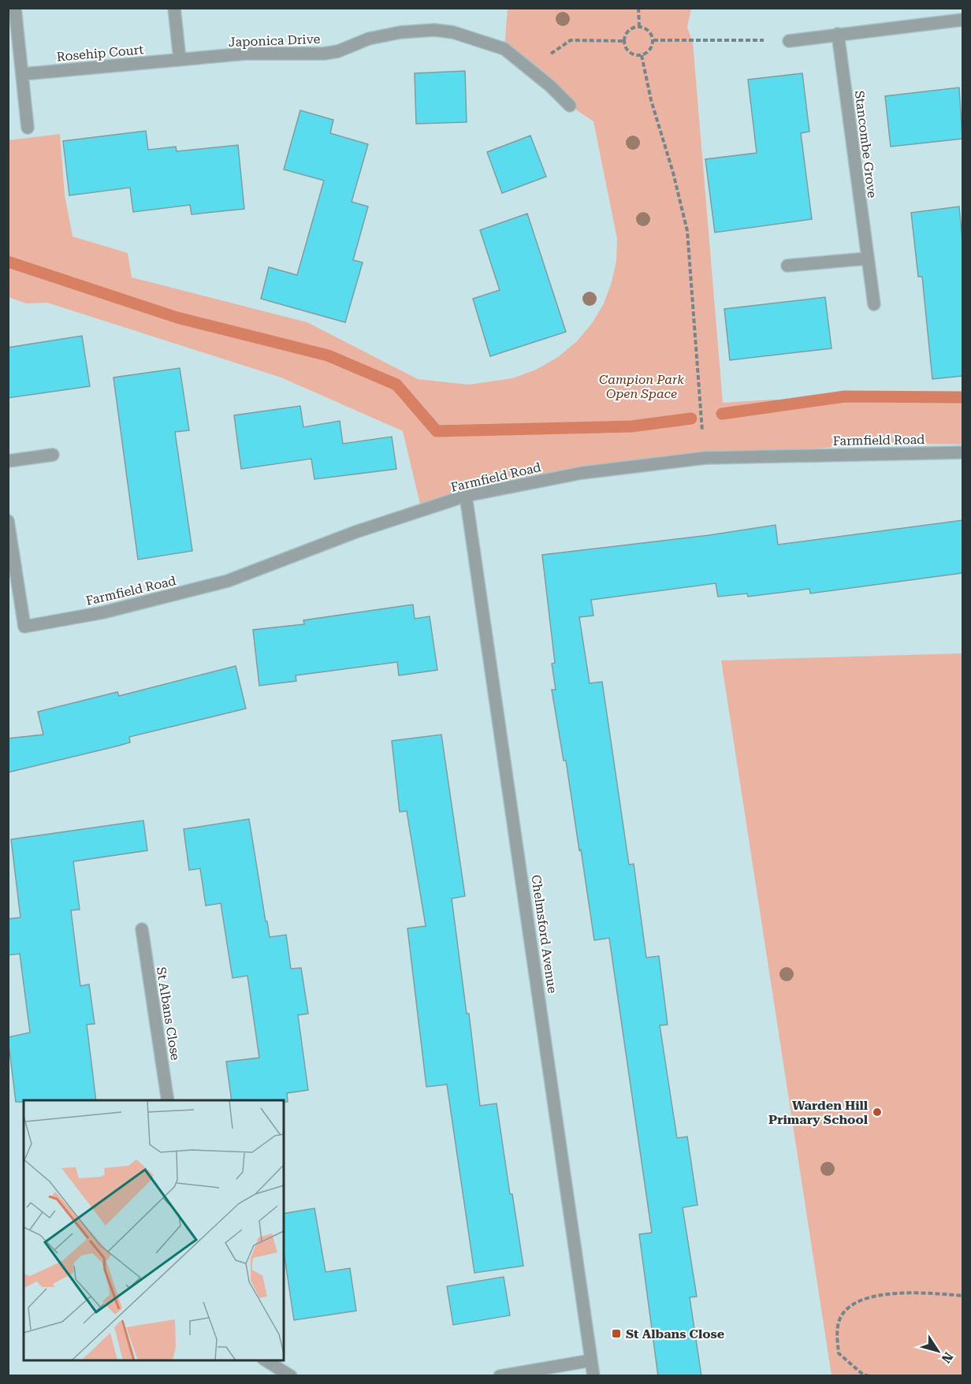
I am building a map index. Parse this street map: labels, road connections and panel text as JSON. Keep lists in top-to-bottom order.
{
  "streets": {
    "street": [
      "Japonica Drive",
      "Rosehip Court",
      "Stancombe Grove",
      "Farmfield Road",
      "Chelmsford Avenue",
      "St Albans Close"
    ]
  },
  "crossings": [
    ["Japonica Drive", "Rosehip Court"],
    ["Farmfield Road", "Chelmsford Avenue"]
  ],
  "parks": ["Campion Park Open Space"],
  "places": {
    "other": ["Warden Hill Primary School"],
    "transit": ["St Albans Close"]
  },
  "north": "bottom right"
}
